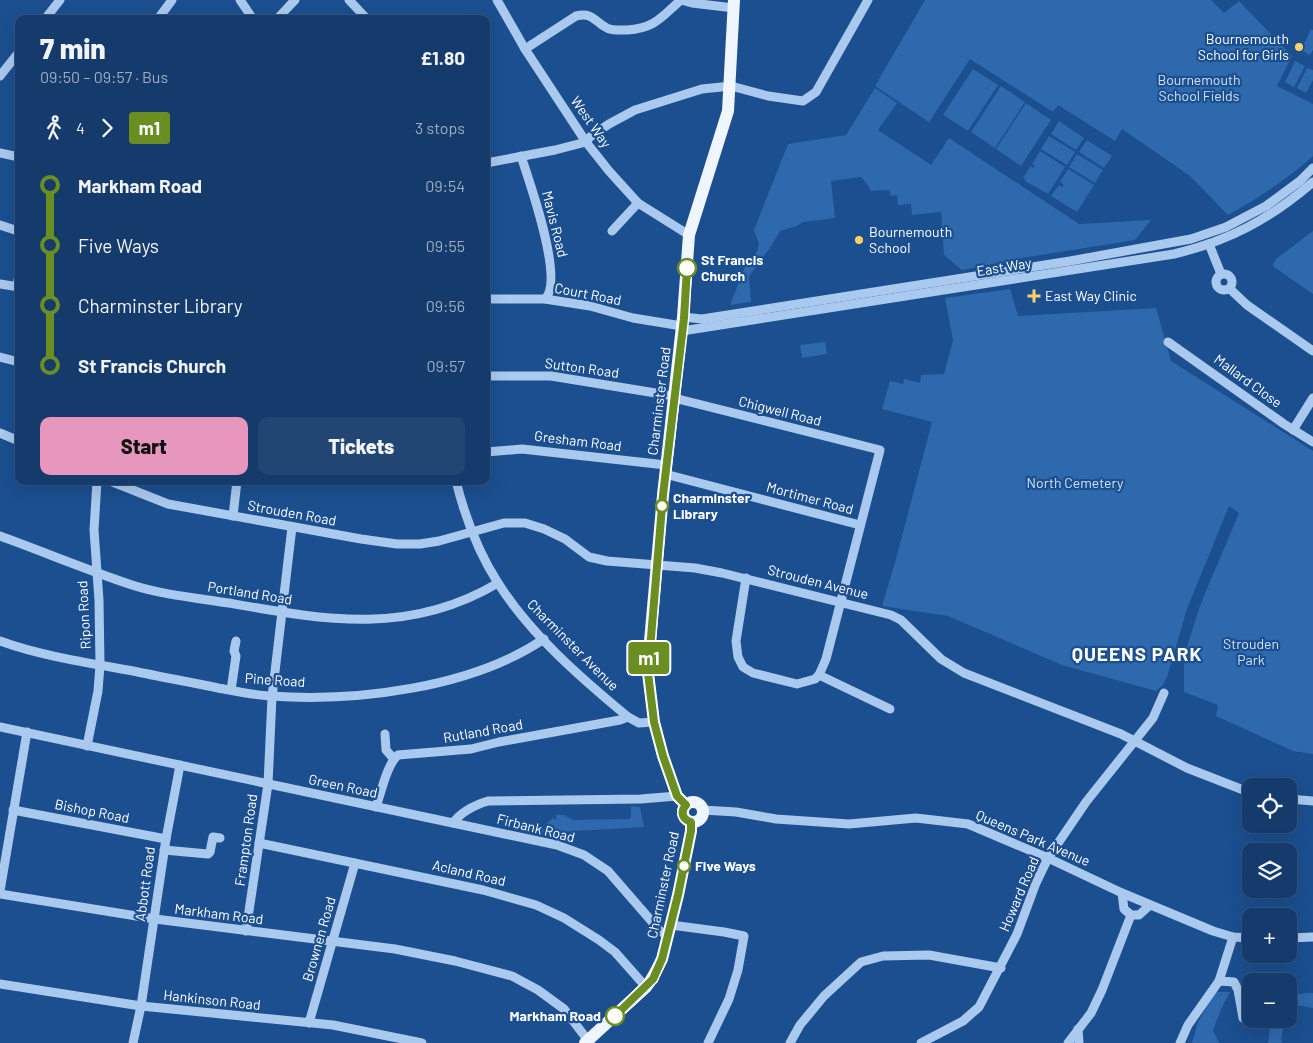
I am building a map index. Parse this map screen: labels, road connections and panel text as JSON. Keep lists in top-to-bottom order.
{
  "streets": {
    "main road": ["Charminster Road"],
    "street": [
      "West Way",
      "Mavis Road",
      "East Way",
      "Court Road",
      "Sutton Road",
      "Mallard Close",
      "Chigwell Road",
      "Gresham Road",
      "Mortimer Road",
      "Strouden Road",
      "Strouden Avenue",
      "Portland Road",
      "Ripon Road",
      "Charminster Avenue",
      "Pine Road",
      "Rutland Road",
      "Green Road",
      "Bishop Road",
      "Firbank Road",
      "Queens Park Avenue",
      "Frampton Road",
      "Acland Road",
      "Abbott Road",
      "Howard Road",
      "Markham Road",
      "Brownen Road",
      "Hankinson Road"
    ]
  },
  "crossings": [
    ["West Way", "Charminster Road"],
    ["Mavis Road", "Court Road"],
    ["East Way", "Court Road"],
    ["East Way", "Charminster Road"],
    ["Court Road", "Charminster Road"],
    ["Sutton Road", "Charminster Road"],
    ["Sutton Road", "Chigwell Road"],
    ["Charminster Road", "Chigwell Road"],
    ["Charminster Road", "Gresham Road"],
    ["Charminster Road", "Mortimer Road"],
    ["Charminster Road", "Strouden Avenue"],
    ["Charminster Road", "Firbank Road"],
    ["Charminster Road", "Queens Park Avenue"],
    ["Charminster Road", "Acland Road"],
    ["Charminster Road", "Markham Road"],
    ["Chigwell Road", "Mortimer Road"],
    ["Gresham Road", "Mortimer Road"],
    ["Strouden Road", "Strouden Avenue"],
    ["Strouden Road", "Charminster Avenue"],
    ["Strouden Road", "Frampton Road"],
    ["Strouden Avenue", "Charminster Avenue"],
    ["Strouden Avenue", "Howard Road"],
    ["Portland Road", "Ripon Road"],
    ["Portland Road", "Charminster Avenue"],
    ["Portland Road", "Frampton Road"],
    ["Ripon Road", "Pine Road"],
    ["Ripon Road", "Green Road"],
    ["Charminster Avenue", "Pine Road"],
    ["Charminster Avenue", "Rutland Road"],
    ["Pine Road", "Frampton Road"],
    ["Green Road", "Firbank Road"],
    ["Green Road", "Frampton Road"],
    ["Green Road", "Abbott Road"],
    ["Bishop Road", "Abbott Road"],
    ["Queens Park Avenue", "Howard Road"],
    ["Frampton Road", "Acland Road"],
    ["Frampton Road", "Markham Road"],
    ["Acland Road", "Brownen Road"],
    ["Abbott Road", "Markham Road"],
    ["Abbott Road", "Hankinson Road"],
    ["Markham Road", "Brownen Road"],
    ["Brownen Road", "Hankinson Road"]
  ],
  "districts": ["QUEENS PARK"],
  "parks": ["Bournemouth School Fields", "North Cemetery", "Strouden Park"],
  "places": {
    "other": [
      "Bournemouth School for Girls",
      "Bournemouth School",
      "St Francis Church",
      "Charminster Library",
      "Five Ways",
      "Markham Road"
    ],
    "health": ["East Way Clinic"]
  },
  "lines": ["bus line m1"],
  "page": {
    "on_map": "m1",
    "heading": ["7 min", "09:50 – 09:57 · Bus", "£1.80"],
    "legs": ["4", "m1", "3 stops"],
    "list": [
      {
        "name": "Markham Road",
        "value": "09:54"
      },
      {
        "name": "Five Ways",
        "value": "09:55"
      },
      {
        "name": "Charminster Library",
        "value": "09:56"
      },
      {
        "name": "St Francis Church",
        "value": "09:57"
      }
    ],
    "buttons": ["Start", "Tickets"],
    "map_buttons": ["+", "−"]
  }
}
